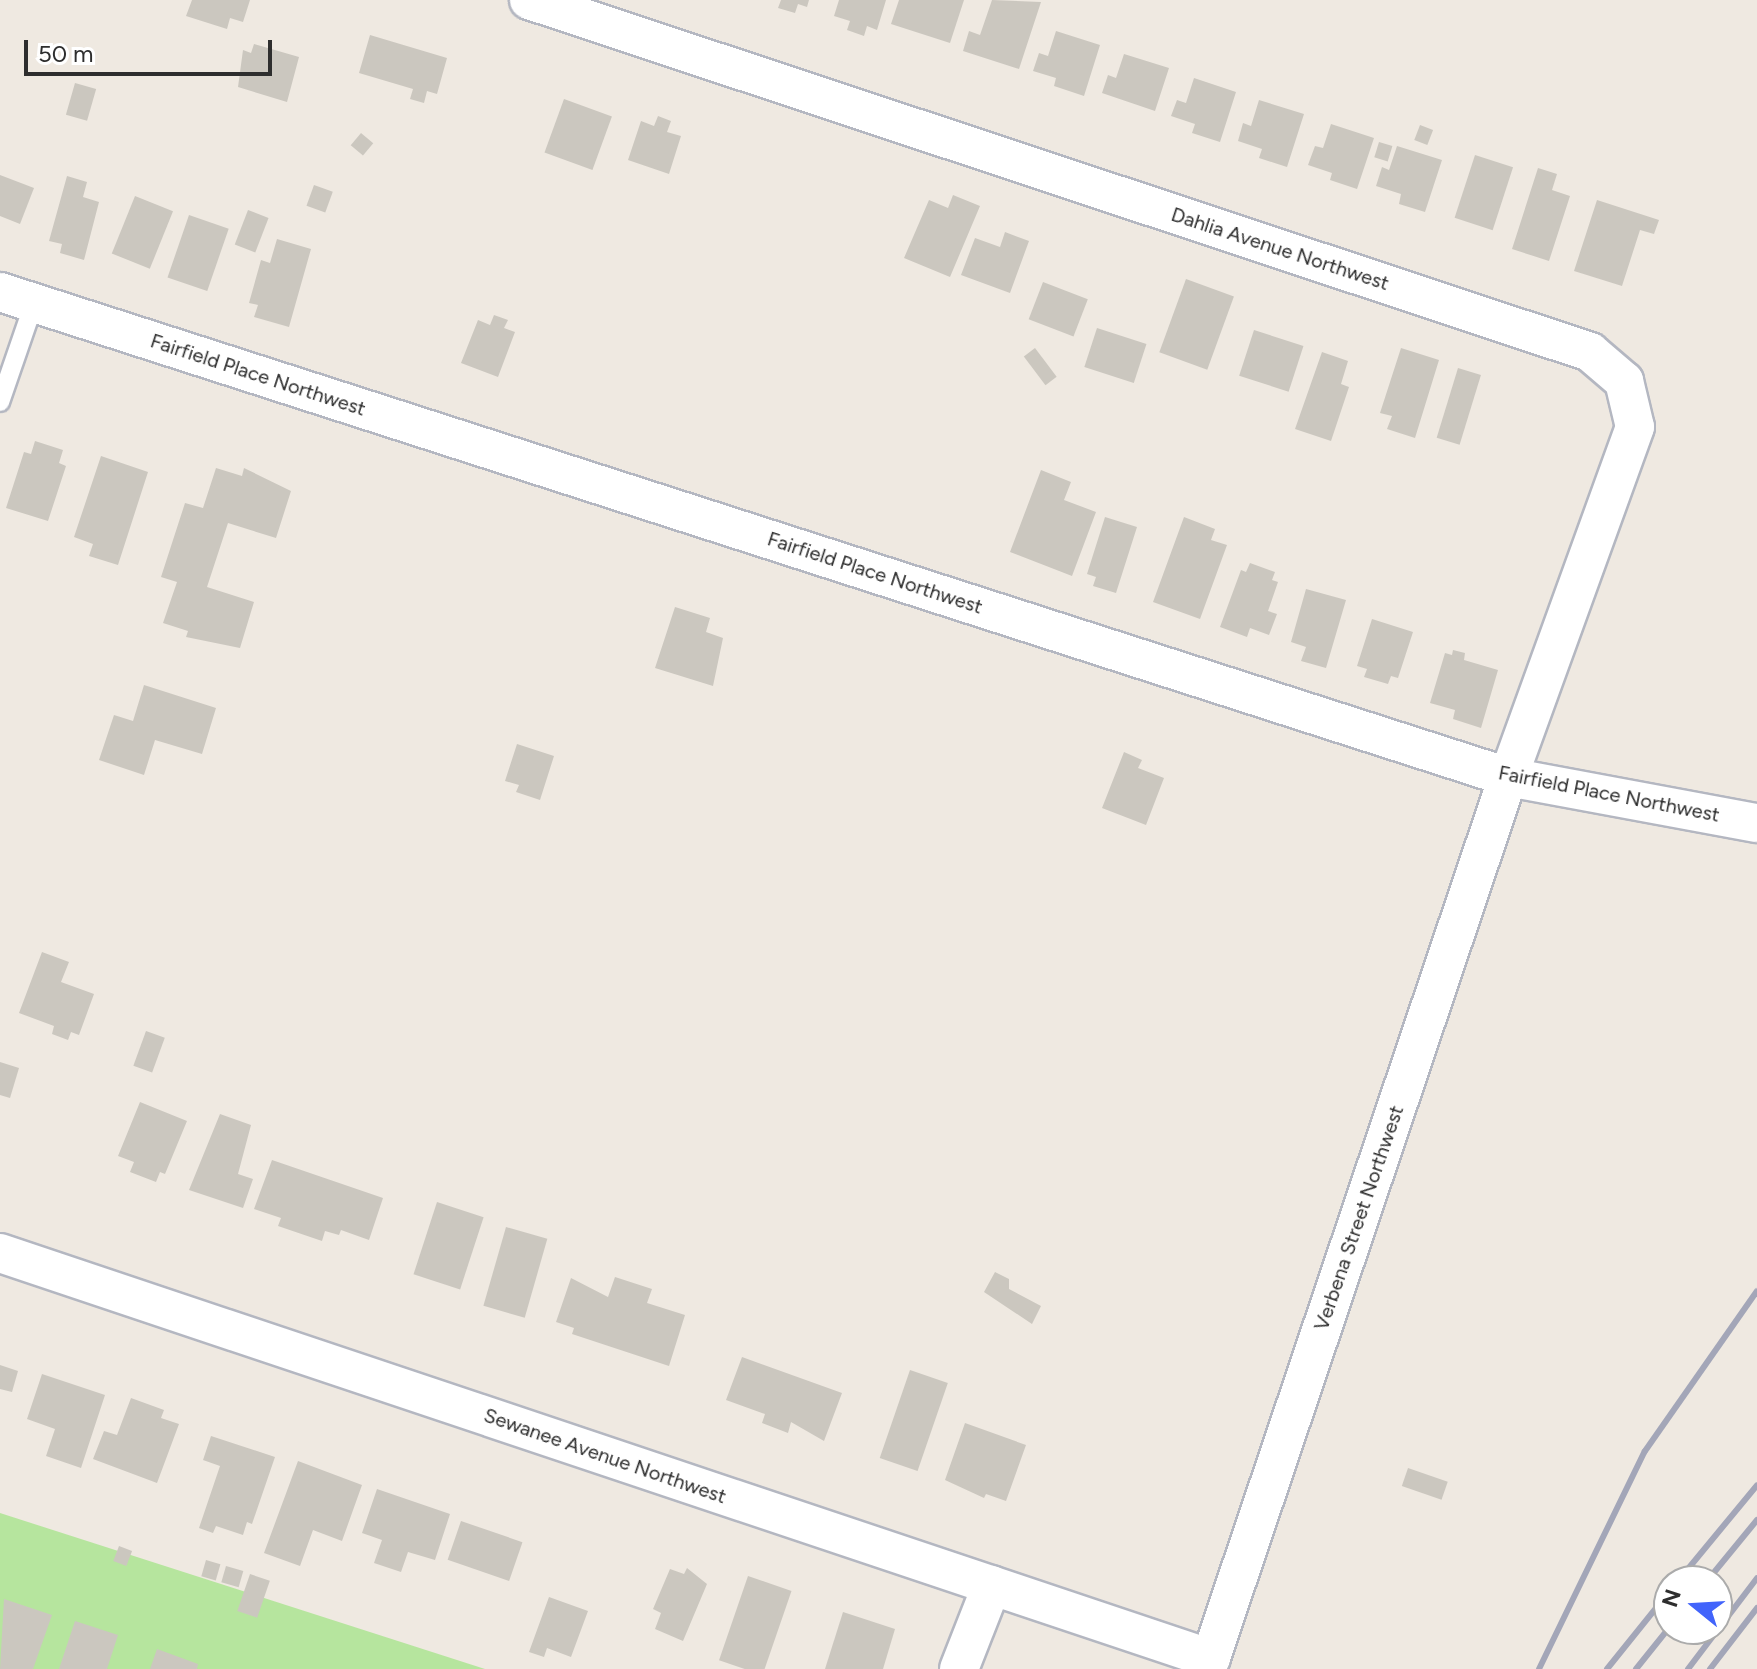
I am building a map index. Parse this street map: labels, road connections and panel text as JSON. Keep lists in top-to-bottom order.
{
  "streets": {
    "street": [
      "Dahlia Avenue Northwest",
      "Fairfield Place Northwest",
      "Verbena Street Northwest",
      "Sewanee Avenue Northwest"
    ]
  },
  "crossings": [
    ["Dahlia Avenue Northwest", "Fairfield Place Northwest"],
    ["Dahlia Avenue Northwest", "Verbena Street Northwest"],
    ["Fairfield Place Northwest", "Verbena Street Northwest"],
    ["Verbena Street Northwest", "Sewanee Avenue Northwest"]
  ],
  "scale_bar": "50 m",
  "north": "left"
}
